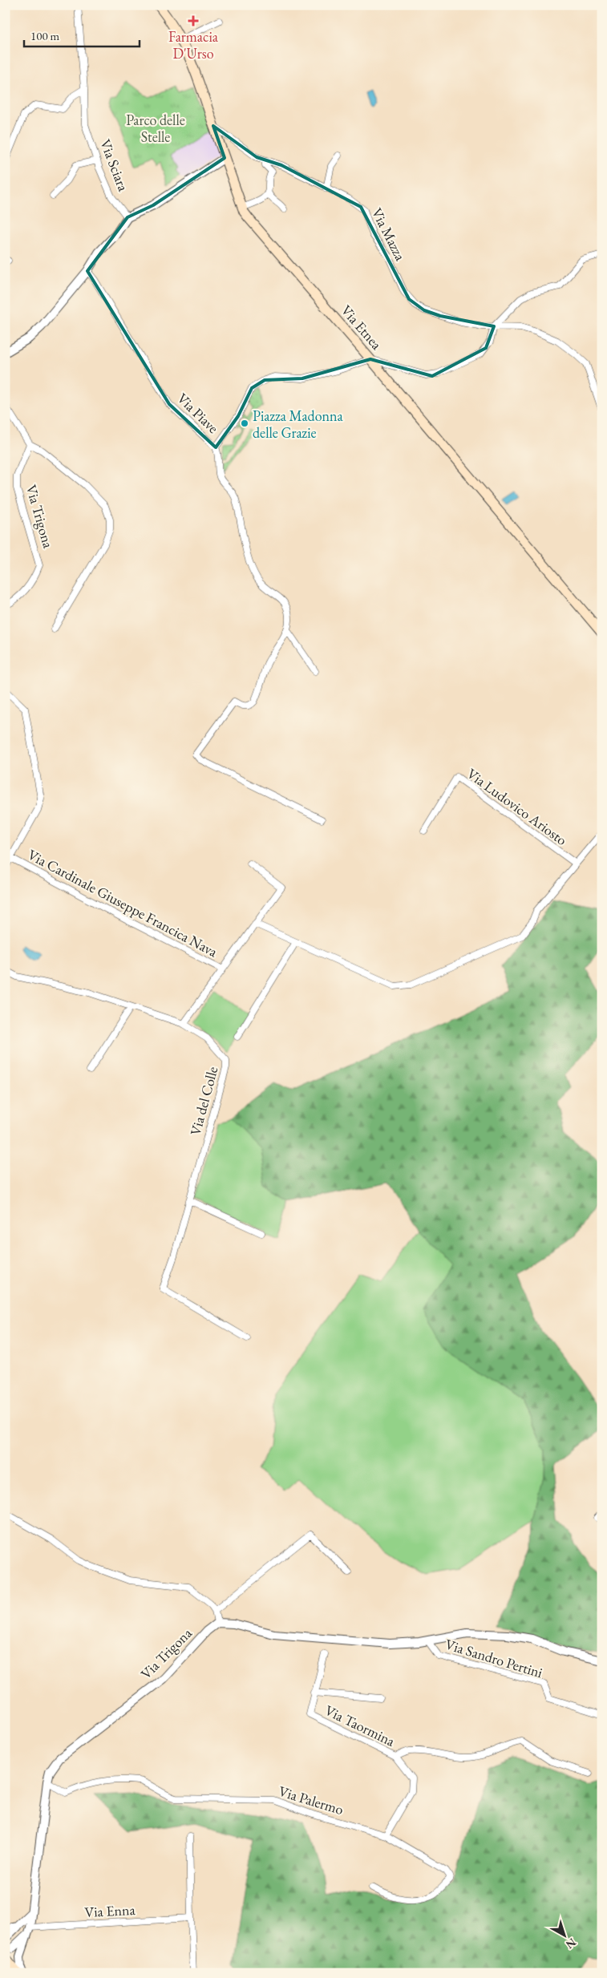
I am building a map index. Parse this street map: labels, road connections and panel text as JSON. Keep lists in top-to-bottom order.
{
  "streets": {
    "main road": ["Via Etnea"],
    "street": [
      "Via Sciara",
      "Via Mazza",
      "Via Piave",
      "Via Trigona",
      "Via Ludovico Ariosto",
      "Via Cardinale Giuseppe Francica Nava",
      "Via del Colle",
      "Via Sandro Pertini",
      "Via Taormina",
      "Via Palermo",
      "Via Enna"
    ]
  },
  "crossings": [
    ["Via Mazza", "Via Etnea"],
    ["Via Etnea", "Via Piave"],
    ["Via Trigona", "Via Palermo"],
    ["Via Trigona", "Via Enna"],
    ["Via Taormina", "Via Palermo"]
  ],
  "parks": ["Parco delle Stelle"],
  "places": {
    "health": ["Farmacia D'Urso"],
    "other": ["Piazza Madonna delle Grazie"]
  },
  "scale_bar": "100 m",
  "north": "bottom right"
}
